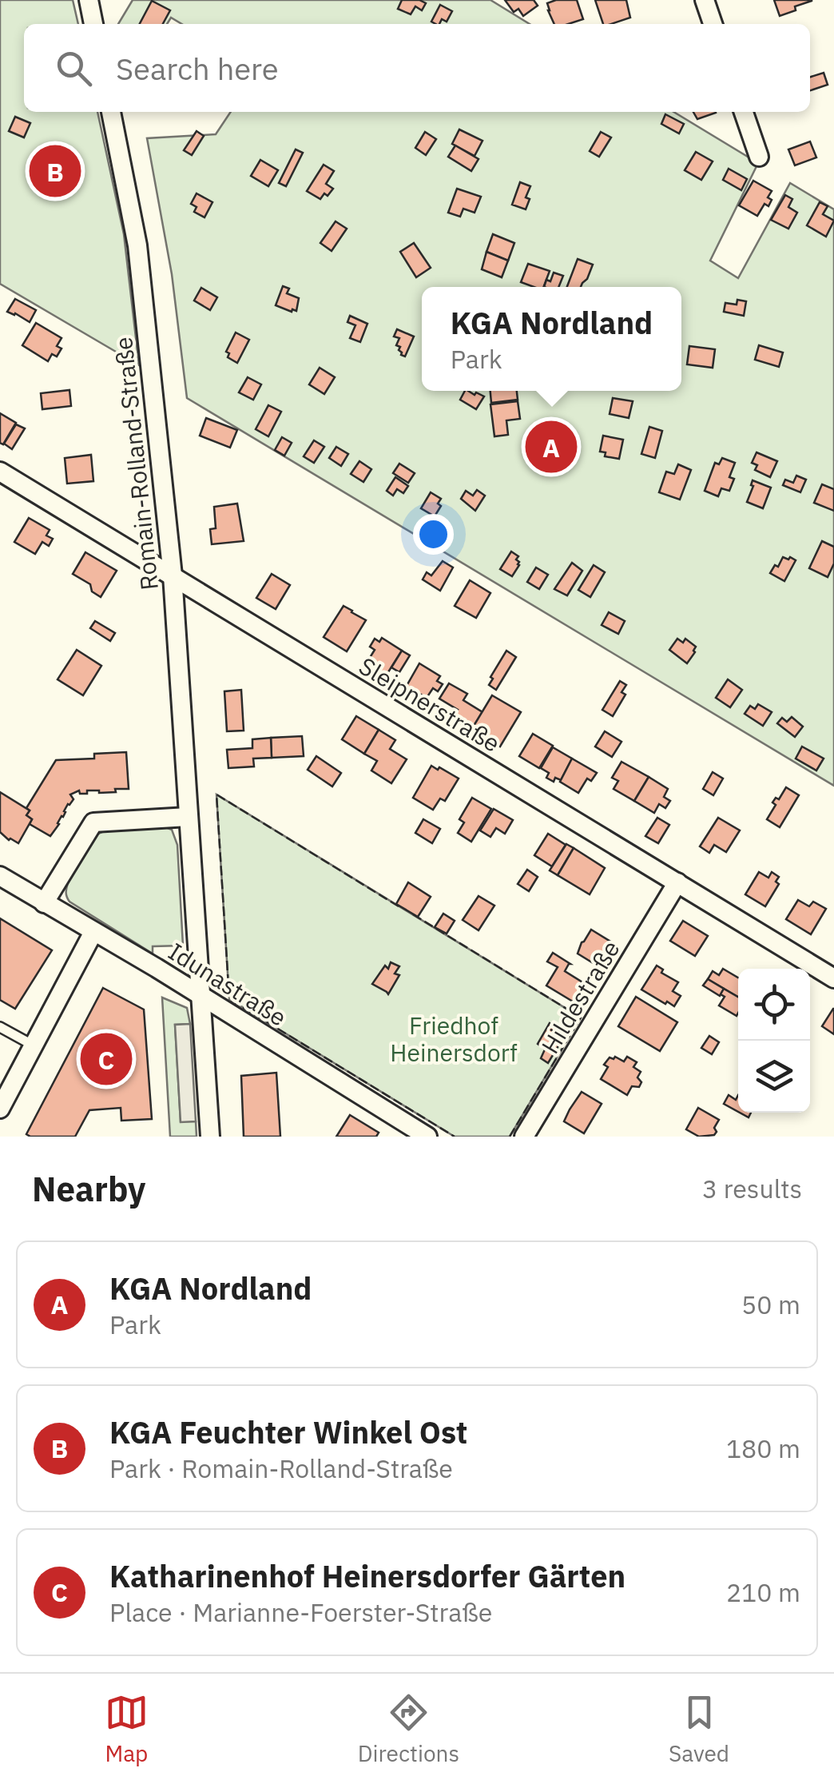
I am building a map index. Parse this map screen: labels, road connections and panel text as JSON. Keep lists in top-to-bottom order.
{
  "streets": {
    "street": [
      "Romain-Rolland-Straße",
      "Sleipnerstraße",
      "Idunastraße",
      "Hildestraße"
    ]
  },
  "crossings": [
    ["Romain-Rolland-Straße", "Sleipnerstraße"],
    ["Romain-Rolland-Straße", "Idunastraße"],
    ["Sleipnerstraße", "Hildestraße"]
  ],
  "parks": ["Friedhof Heinersdorf"],
  "page": {
    "search": "Search here",
    "pins": ["B", "A", "C"],
    "popup": ["KGA Nordland", "Park"],
    "heading": ["Nearby", "3 results"],
    "list": [
      {
        "mark": "A",
        "name": "KGA Nordland",
        "note": "Park",
        "value": "50 m"
      },
      {
        "mark": "B",
        "name": "KGA Feuchter Winkel Ost",
        "note": "Park · Romain-Rolland-Straße",
        "value": "180 m"
      },
      {
        "mark": "C",
        "name": "Katharinenhof Heinersdorfer Gärten",
        "note": "Place · Marianne-Foerster-Straße",
        "value": "210 m"
      }
    ],
    "nav": ["Map", "Directions", "Saved"]
  }
}
